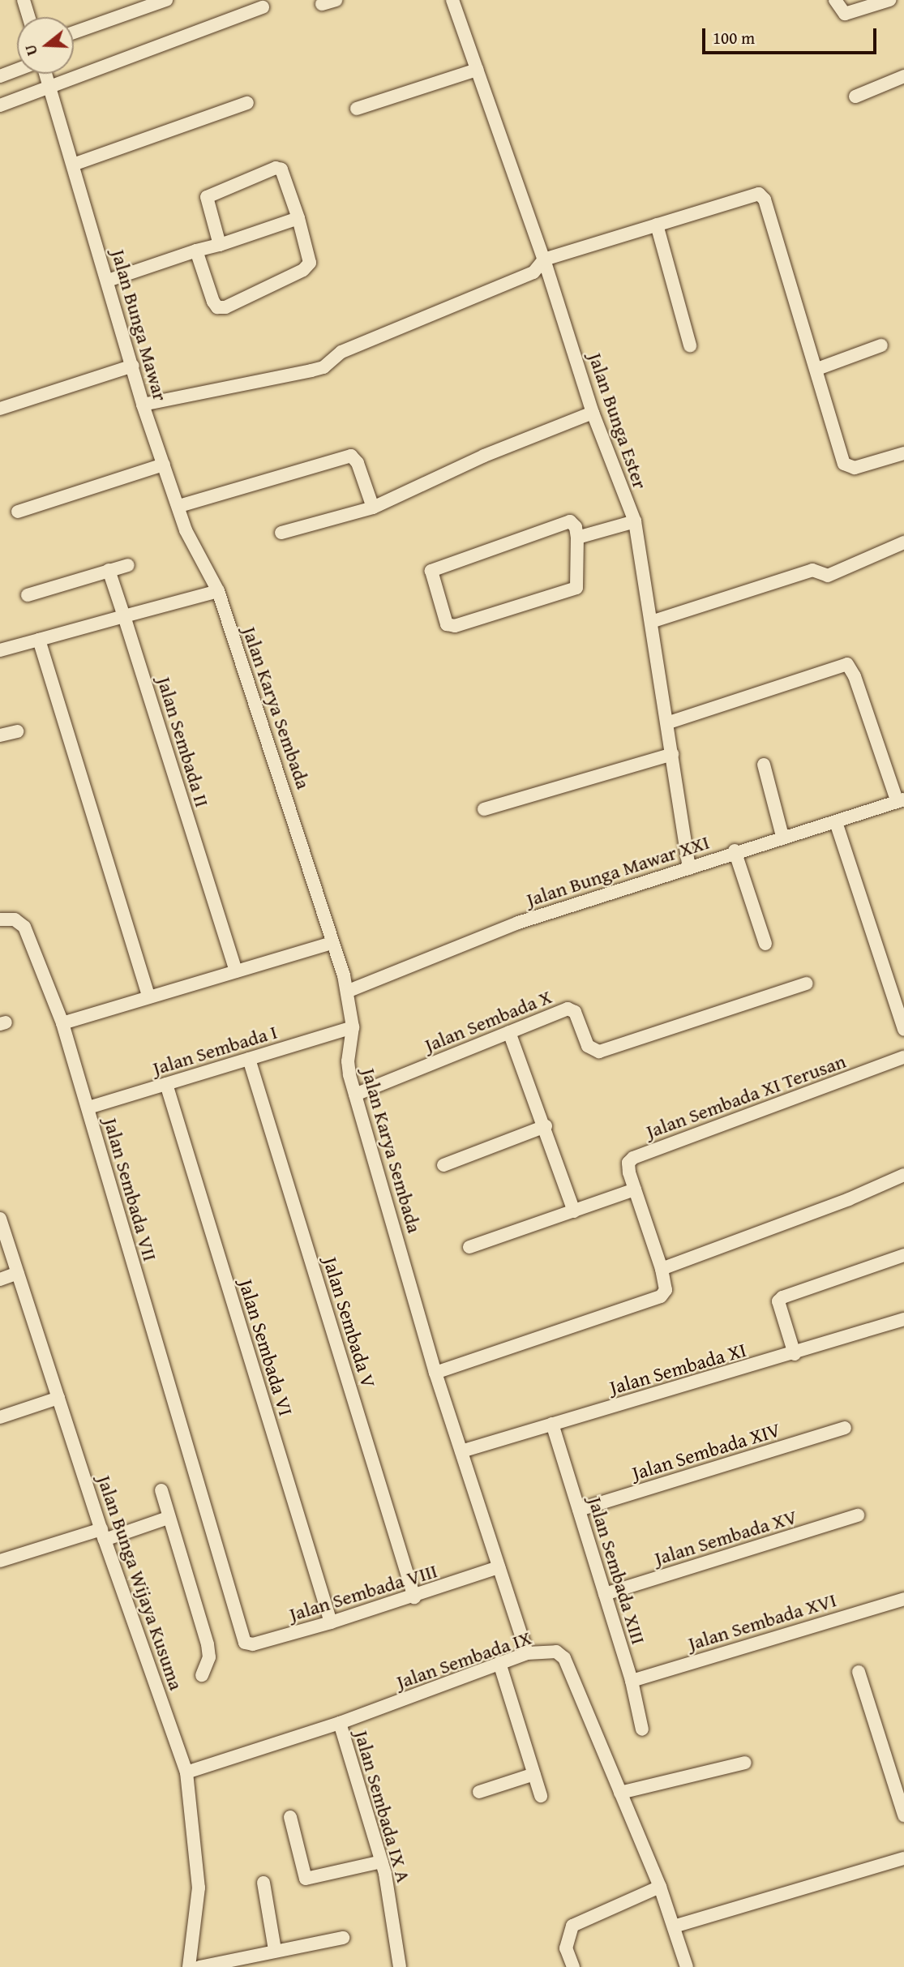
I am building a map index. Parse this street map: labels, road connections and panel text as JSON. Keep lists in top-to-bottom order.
{
  "streets": {
    "street": [
      "Jalan Bunga Mawar",
      "Jalan Bunga Ester",
      "Jalan Karya Sembada",
      "Jalan Sembada II",
      "Jalan Bunga Mawar XXI",
      "Jalan Sembada X",
      "Jalan Sembada I",
      "Jalan Sembada XI Terusan",
      "Jalan Sembada VII",
      "Jalan Sembada V",
      "Jalan Sembada VI",
      "Jalan Sembada XI",
      "Jalan Sembada XIV",
      "Jalan Sembada XV",
      "Jalan Sembada XIII",
      "Jalan Bunga Wijaya Kusuma",
      "Jalan Sembada VIII",
      "Jalan Sembada XVI",
      "Jalan Sembada IX",
      "Jalan Sembada IX A"
    ]
  },
  "crossings": [
    ["Jalan Bunga Mawar", "Jalan Karya Sembada"],
    ["Jalan Bunga Ester", "Jalan Bunga Mawar XXI"],
    ["Jalan Karya Sembada", "Jalan Bunga Mawar XXI"],
    ["Jalan Karya Sembada", "Jalan Sembada X"],
    ["Jalan Karya Sembada", "Jalan Sembada I"],
    ["Jalan Karya Sembada", "Jalan Sembada XI"],
    ["Jalan Karya Sembada", "Jalan Sembada VIII"],
    ["Jalan Karya Sembada", "Jalan Sembada IX"],
    ["Jalan Sembada I", "Jalan Sembada VII"],
    ["Jalan Sembada I", "Jalan Sembada V"],
    ["Jalan Sembada I", "Jalan Sembada VI"],
    ["Jalan Sembada VII", "Jalan Sembada VIII"],
    ["Jalan Sembada V", "Jalan Sembada VIII"],
    ["Jalan Sembada VI", "Jalan Sembada VIII"],
    ["Jalan Sembada XI", "Jalan Sembada XIII"],
    ["Jalan Sembada XIV", "Jalan Sembada XIII"],
    ["Jalan Sembada XV", "Jalan Sembada XIII"],
    ["Jalan Sembada XIII", "Jalan Sembada XVI"],
    ["Jalan Bunga Wijaya Kusuma", "Jalan Sembada IX"],
    ["Jalan Sembada IX", "Jalan Sembada IX A"]
  ],
  "scale_bar": "100 m",
  "north": "left"
}
